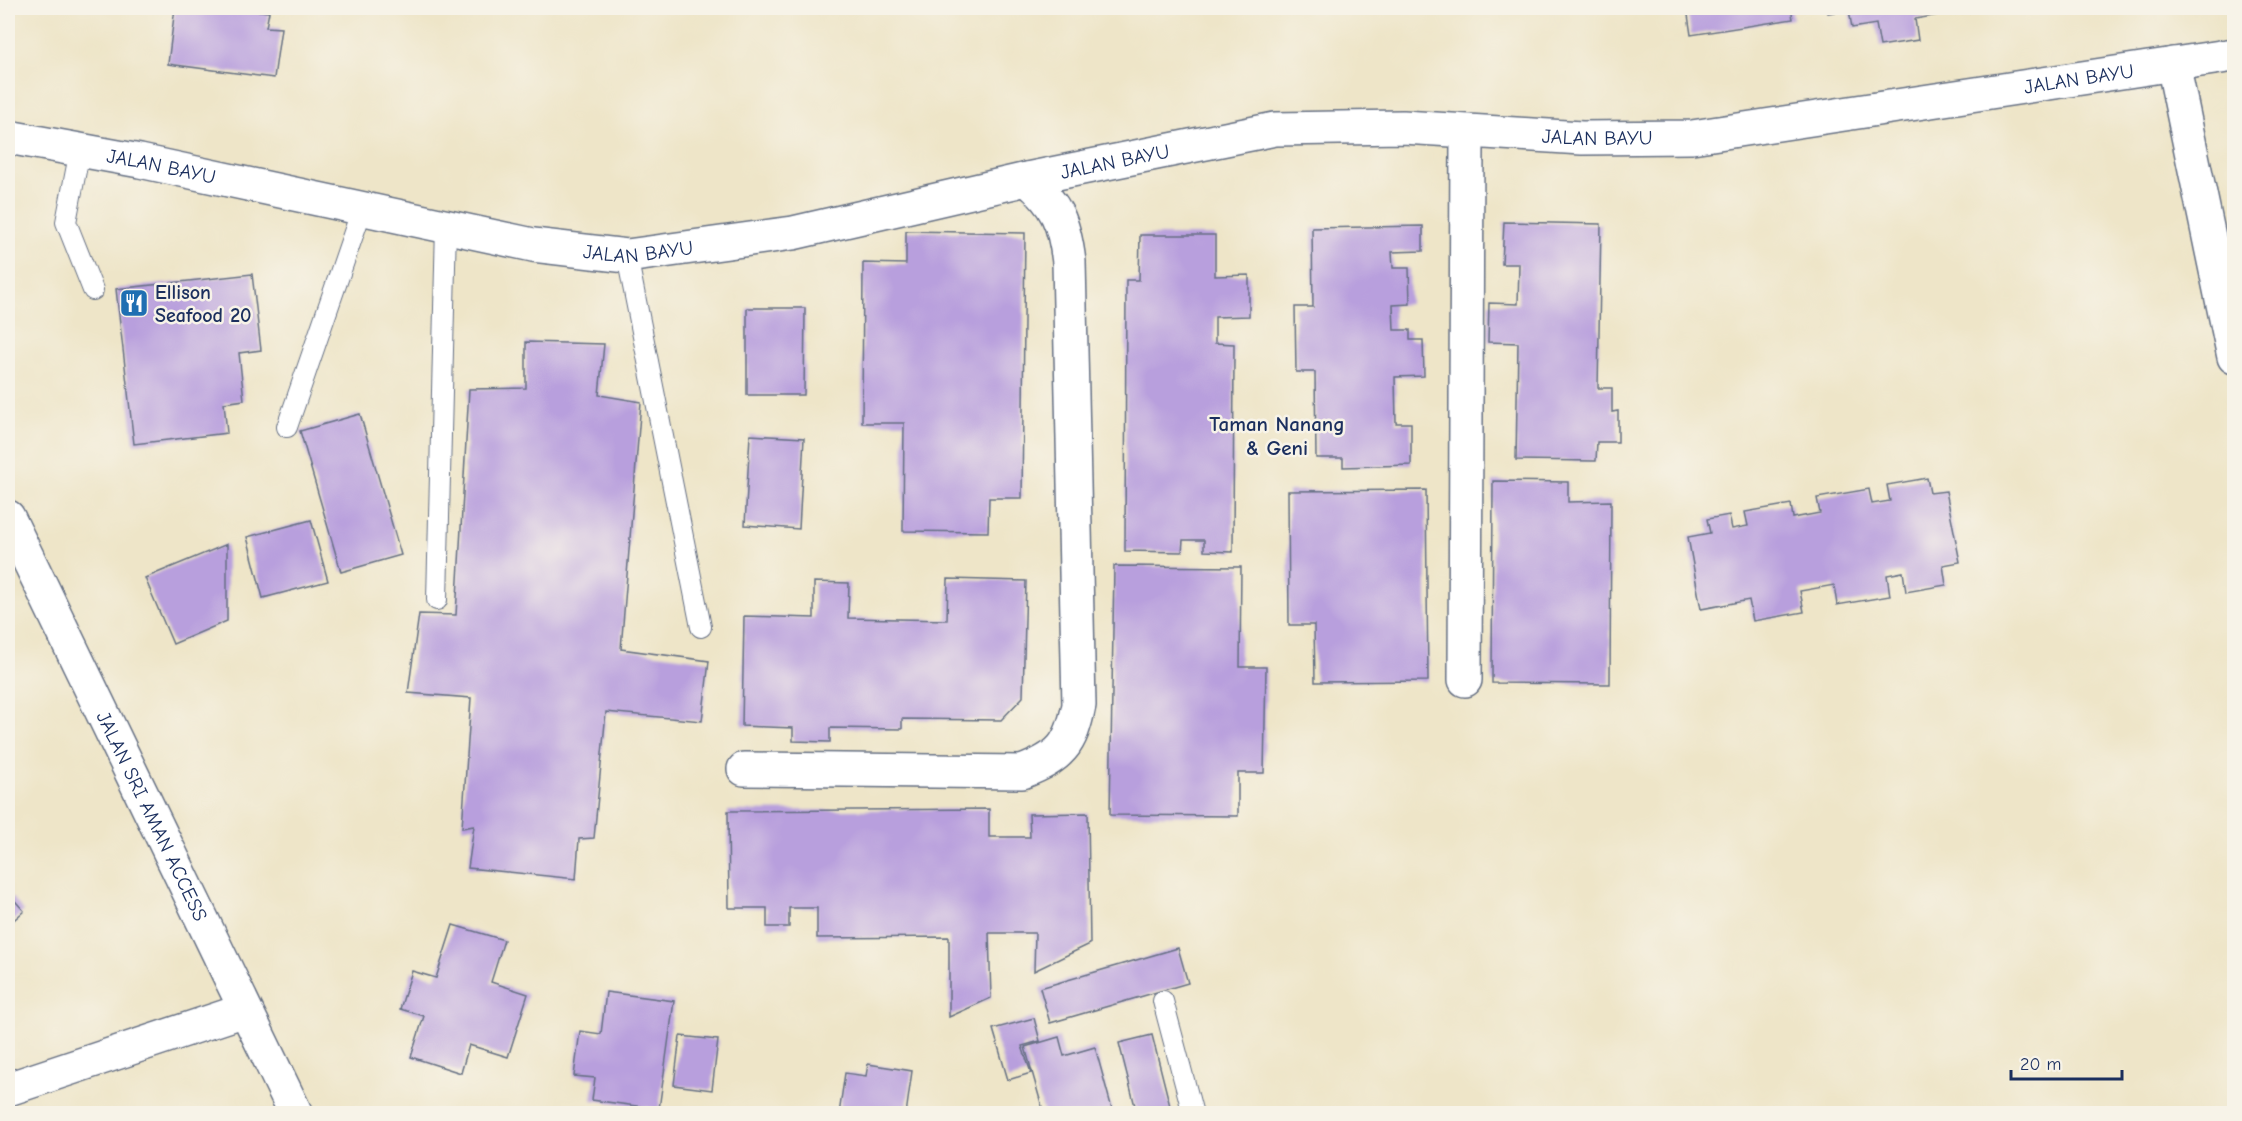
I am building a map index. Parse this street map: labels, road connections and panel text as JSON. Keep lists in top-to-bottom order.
{
  "streets": {
    "street": ["JALAN BAYU", "JALAN SRI AMAN ACCESS"]
  },
  "districts": ["Taman Nanang & Geni"],
  "places": {
    "restaurant": ["Ellison Seafood 20"]
  },
  "scale_bar": "20 m"
}
